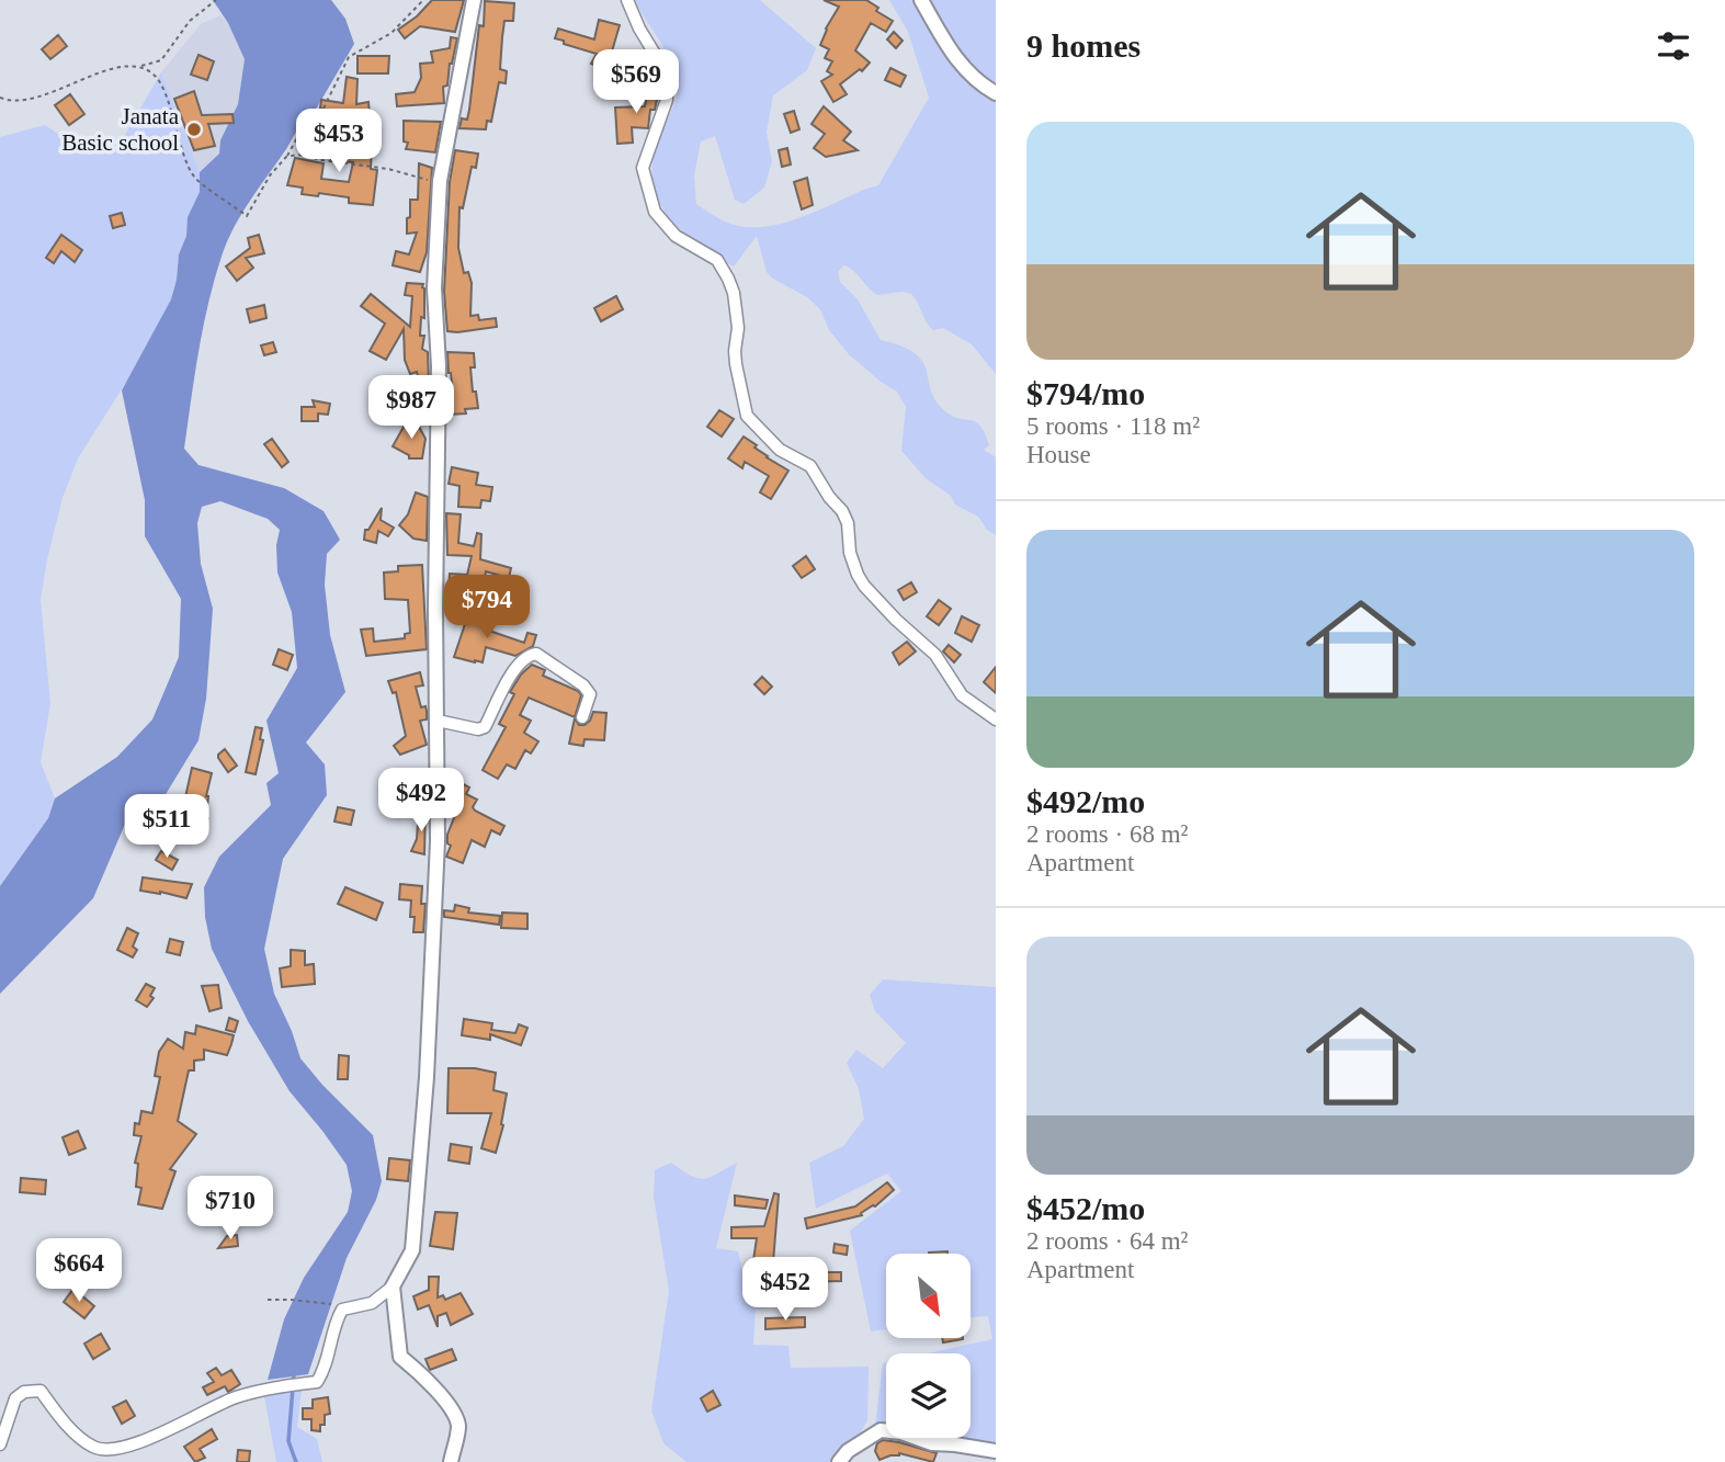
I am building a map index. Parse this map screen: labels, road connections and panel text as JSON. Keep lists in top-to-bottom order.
{
  "places": ["Janata Basic school"],
  "north": "bottom right",
  "page": {
    "heading": "9 homes",
    "price": [
      "$569",
      "$453",
      "$987",
      "$794",
      "$492",
      "$511",
      "$710",
      "$664",
      "$452"
    ],
    "list": [
      {
        "name": "$794/mo",
        "note": "5 rooms · 118 m² · House"
      },
      {
        "name": "$492/mo",
        "note": "2 rooms · 68 m² · Apartment"
      },
      {
        "name": "$452/mo",
        "note": "2 rooms · 64 m² · Apartment"
      }
    ]
  }
}
